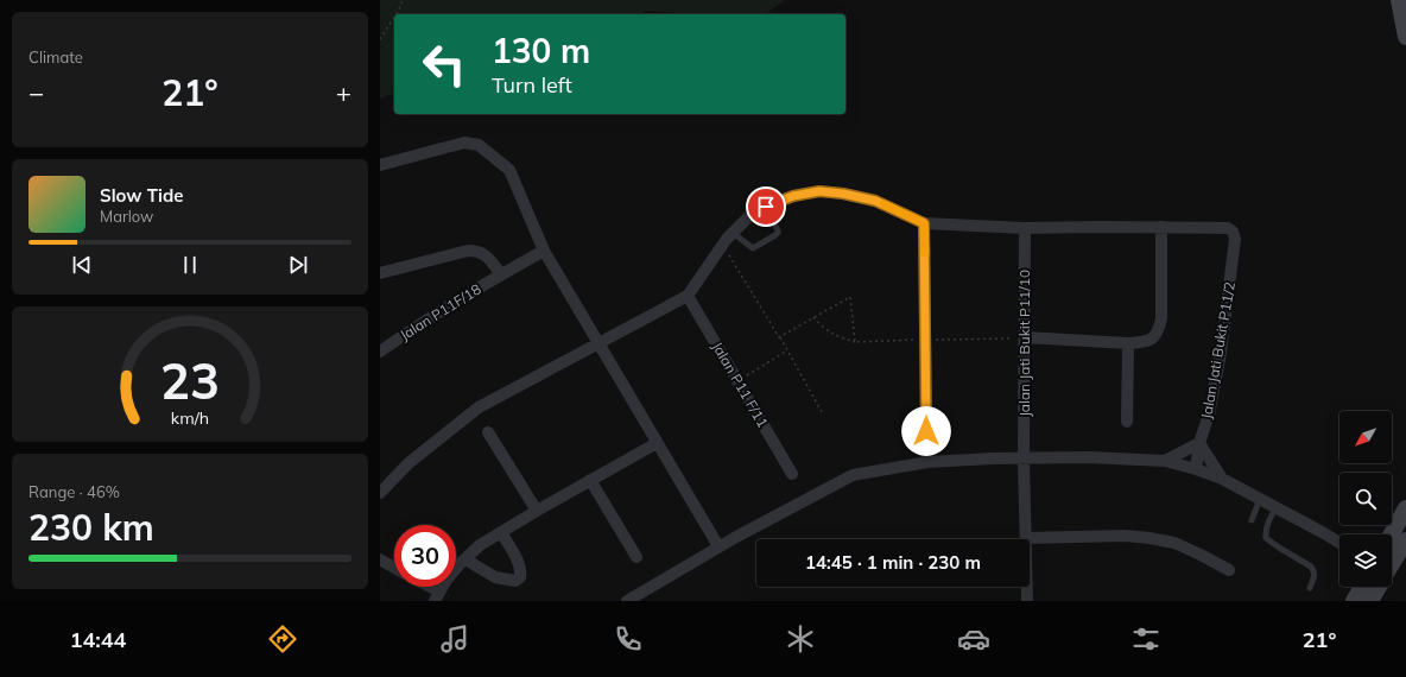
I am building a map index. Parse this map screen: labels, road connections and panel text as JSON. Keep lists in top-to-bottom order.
{
  "streets": {
    "street": [
      "Jalan P11F/18",
      "Jalan Jati Bukit P11/10",
      "Jalan Jati Bukit P11/2",
      "Jalan P11 F/11"
    ]
  },
  "north": "bottom left",
  "page": {
    "tile": [
      "Climate",
      ["Range · 46%", "230 km"]
    ],
    "turn": ["130 m", "Turn left"],
    "heat": ["−", "21°", "+"],
    "song": ["Slow Tide", "Marlow"],
    "limit": "30",
    "trip": "14:45 · 1 min · 230 m",
    "tabs": ["14:44", "21°"],
    "gauge": ["23", "km/h"]
  }
}
